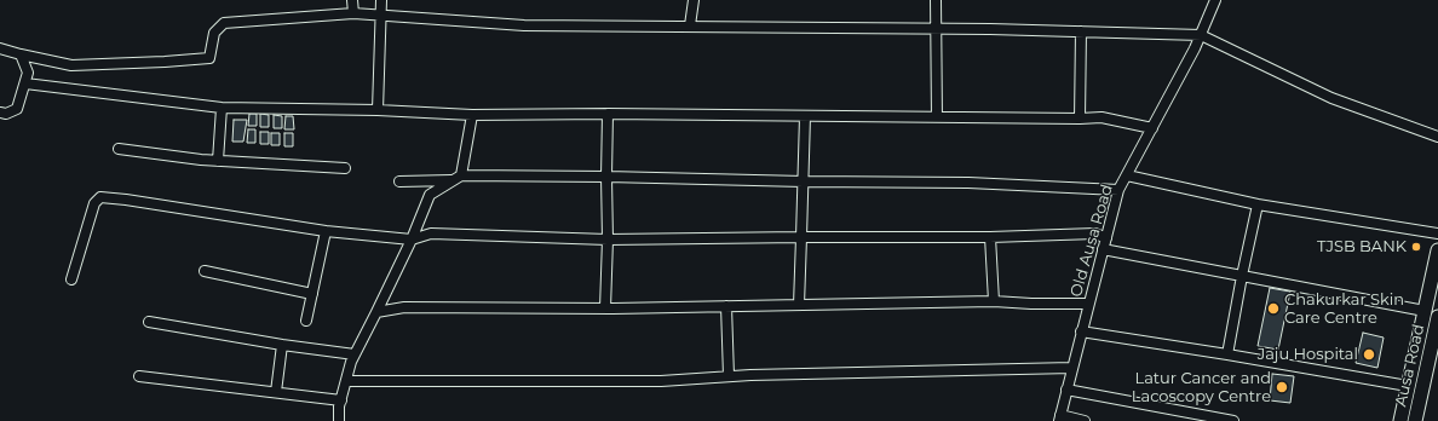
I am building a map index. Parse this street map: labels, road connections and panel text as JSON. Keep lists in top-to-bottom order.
{
  "streets": {
    "main road": ["Ausa Road"],
    "street": ["Old Ausa Road"]
  },
  "places": [
    "TJSB BANK",
    "Chakurkar Skin Care Centre",
    "Jaju Hospital",
    "Latur Cancer and Lacoscopy Centre"
  ]
}
